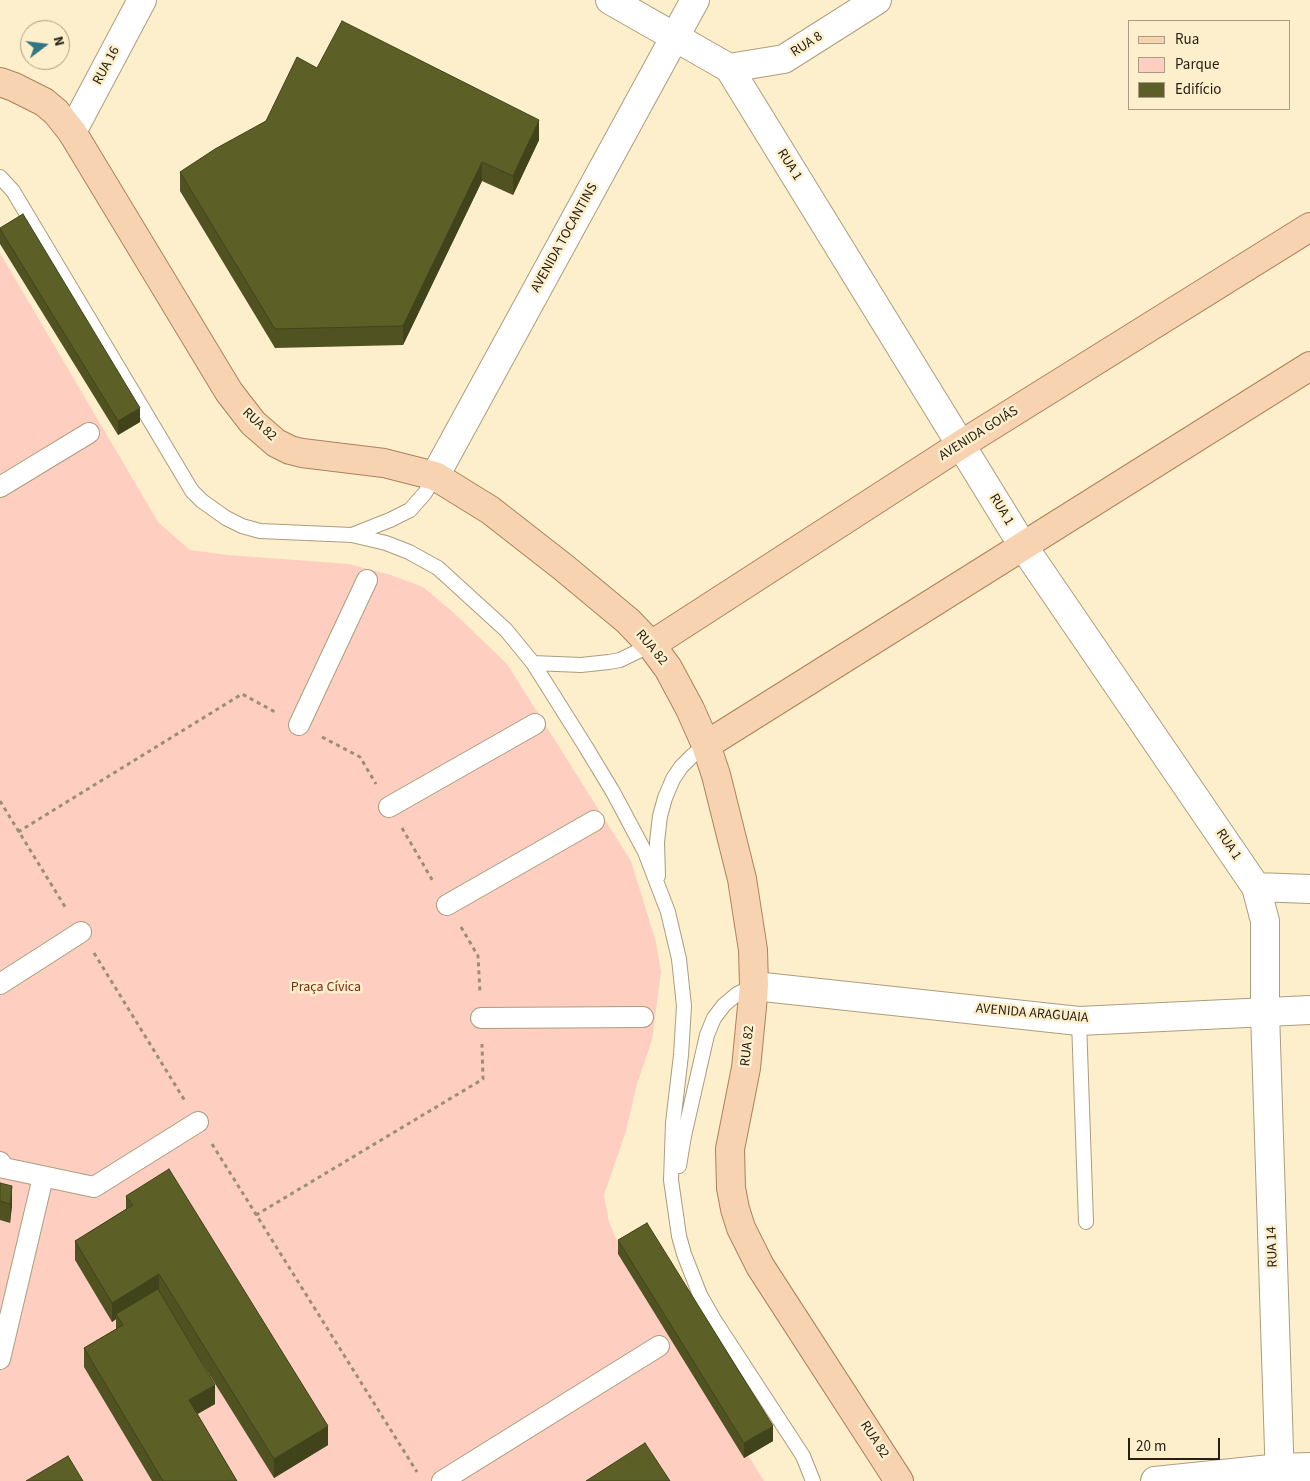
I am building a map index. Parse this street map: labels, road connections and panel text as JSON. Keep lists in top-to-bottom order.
{
  "streets": {
    "main road": ["RUA 82", "AVENIDA GOIÁS"],
    "street": [
      "RUA 8",
      "RUA 16",
      "RUA 1",
      "AVENIDA TOCANTINS",
      "AVENIDA ARAGUAIA",
      "RUA 14"
    ]
  },
  "crossings": [
    ["RUA 8", "RUA 1"],
    ["RUA 16", "RUA 82"],
    ["RUA 1", "AVENIDA TOCANTINS"],
    ["RUA 1", "AVENIDA GOIÁS"],
    ["RUA 1", "AVENIDA ARAGUAIA"],
    ["RUA 1", "RUA 14"],
    ["AVENIDA TOCANTINS", "RUA 82"],
    ["RUA 82", "AVENIDA GOIÁS"],
    ["RUA 82", "AVENIDA ARAGUAIA"],
    ["AVENIDA ARAGUAIA", "RUA 14"]
  ],
  "parks": ["Praça Cívica"],
  "legend": ["Rua", "Parque", "Edifício"],
  "scale_bar": "20 m",
  "north": "right"
}
